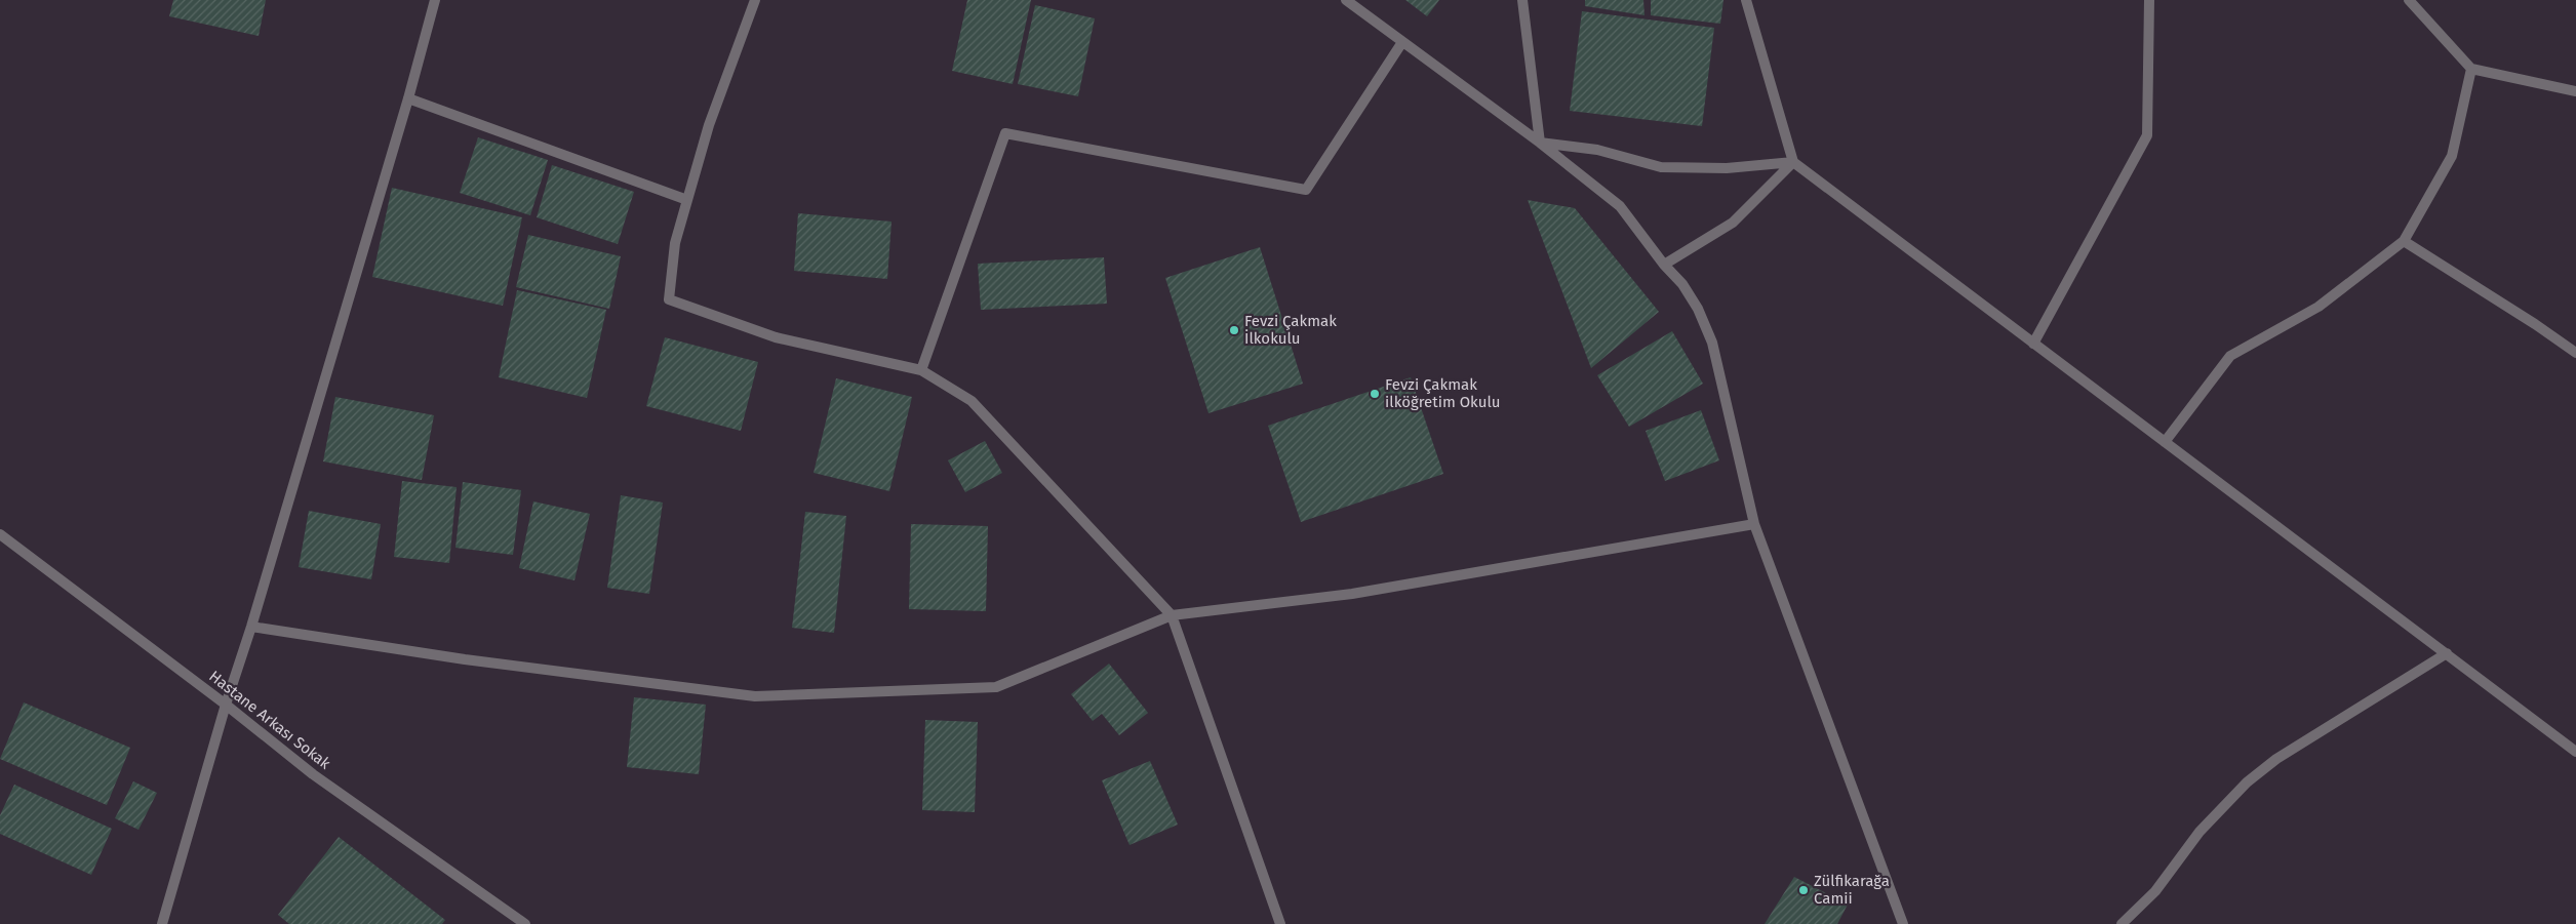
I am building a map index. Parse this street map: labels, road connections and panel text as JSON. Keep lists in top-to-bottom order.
{
  "streets": {
    "street": ["Hastane Arkası Sokak"]
  },
  "places": ["Fevzi Çakmak İlkokulu", "Fevzi Çakmak ilköğretim Okulu", "Zülfikarağa Camii"]
}
